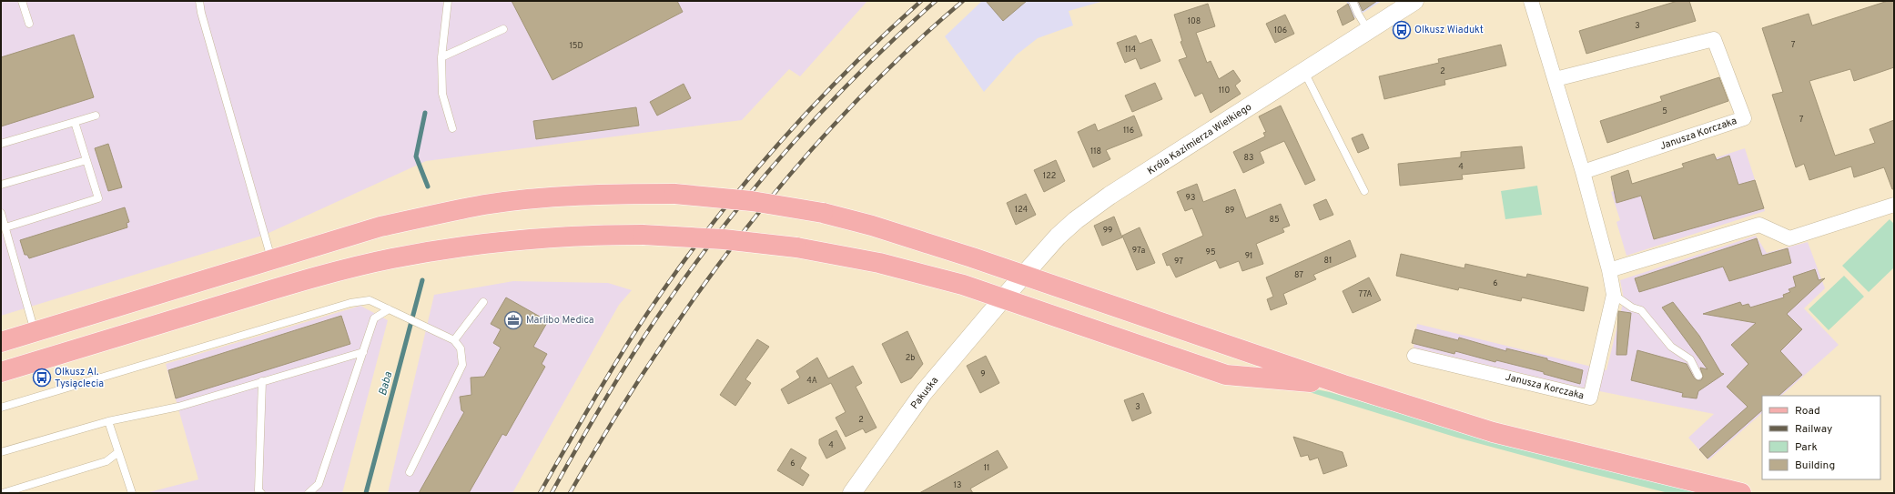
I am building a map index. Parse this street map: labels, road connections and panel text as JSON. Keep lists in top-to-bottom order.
{
  "streets": {
    "street": ["Janusza Korczaka", "Króla Kazimierza Wielkiego", "Pakuska"]
  },
  "crossings": [
    ["Króla Kazimierza Wielkiego", "Pakuska"]
  ],
  "water": ["Baba"],
  "places": {
    "bus stop": ["Olkusz Wiadukt", "Olkusz Al. Tysiąclecia"],
    "office": ["Marlibo Medica"]
  },
  "house_numbers": [
    "108",
    "3",
    "106",
    "7",
    "15D",
    "114",
    "2",
    "110",
    "5",
    "7",
    "116",
    "118",
    "83",
    "4",
    "122",
    "93",
    "124",
    "89",
    "85",
    "99",
    "97a",
    "95",
    "91",
    "81",
    "97",
    "87",
    "6",
    "77A",
    "2b",
    "9",
    "4A",
    "3",
    "2",
    "4",
    "6",
    "11",
    "13"
  ],
  "legend": [
    "Road",
    "Railway",
    "Park",
    "Building"
  ]
}
